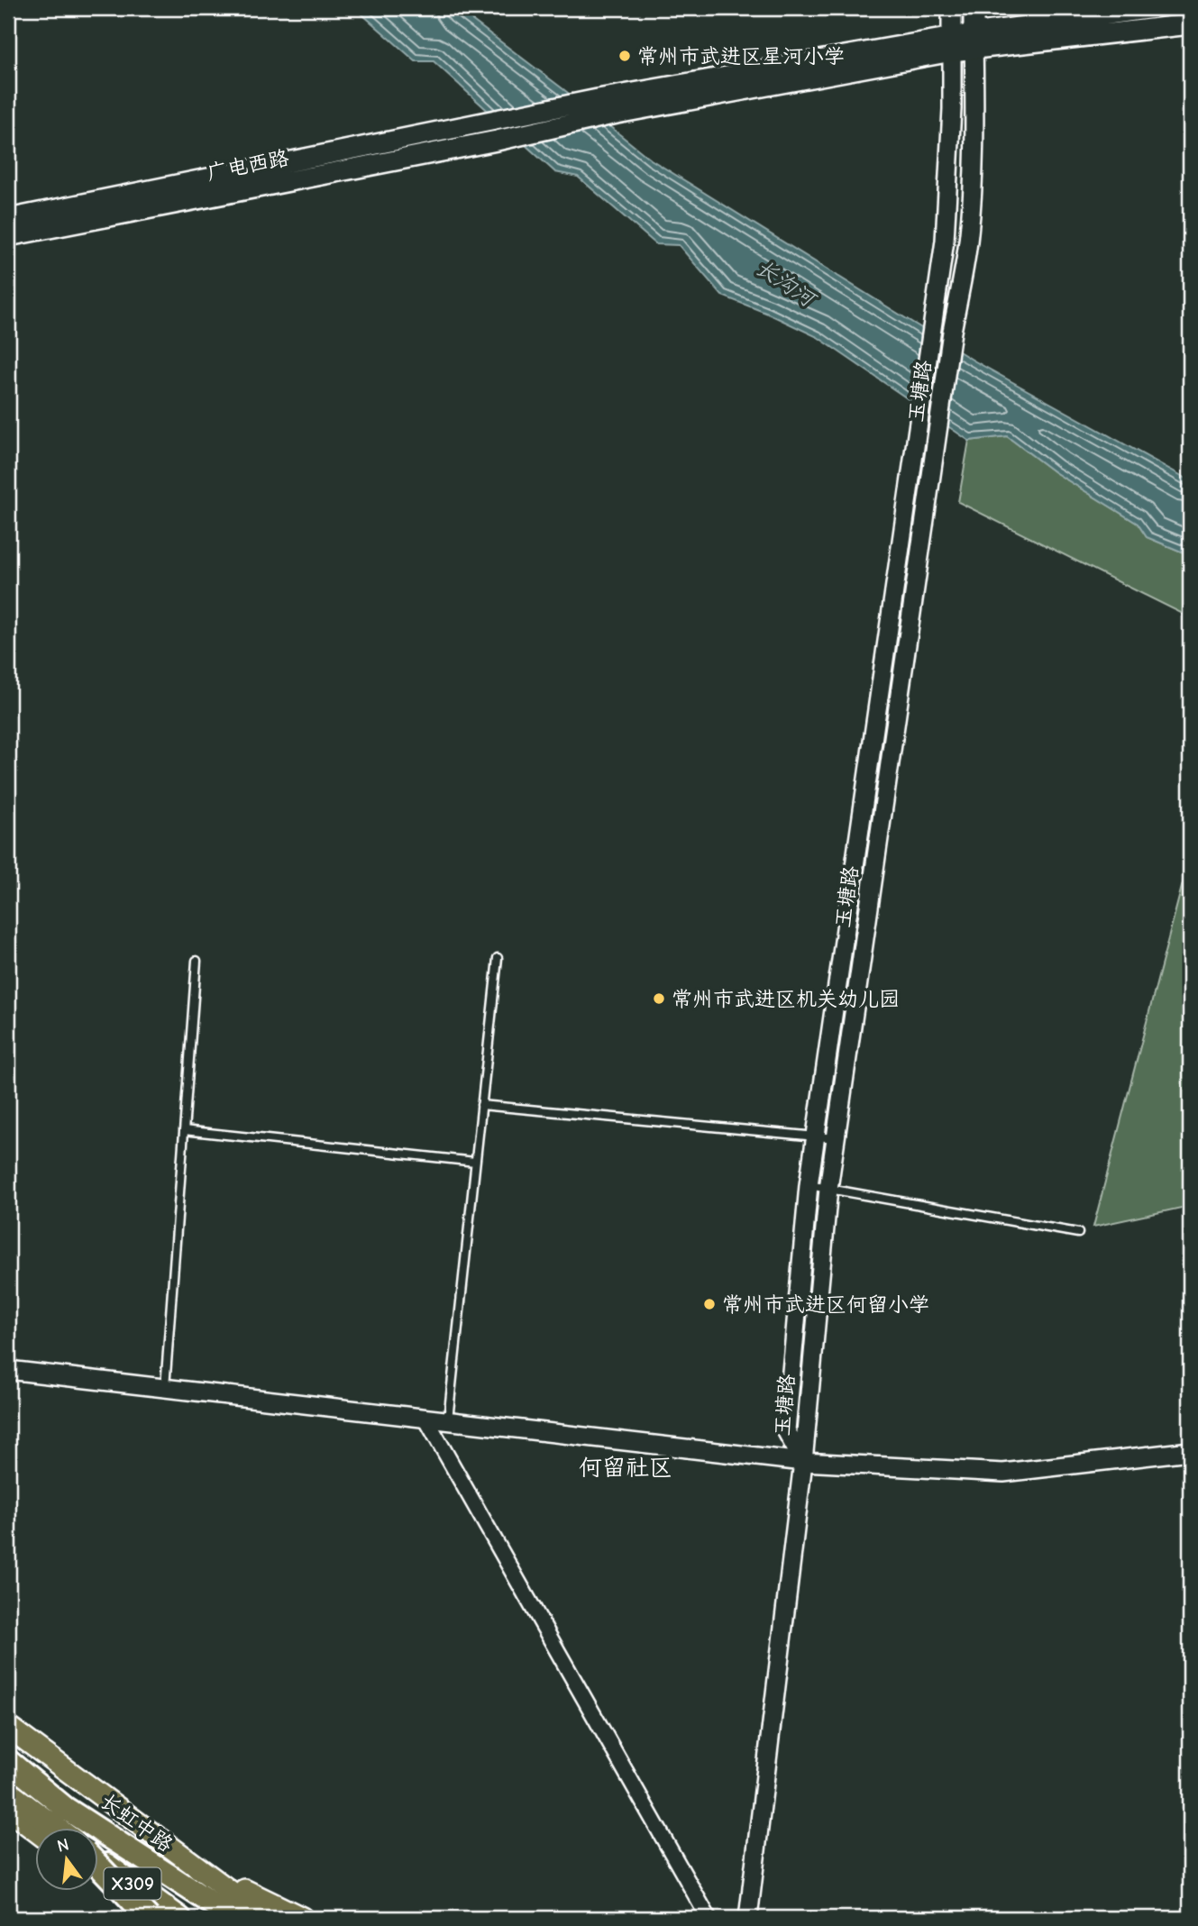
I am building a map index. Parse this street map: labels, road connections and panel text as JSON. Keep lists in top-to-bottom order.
{
  "streets": {
    "highway": ["X309"],
    "main road": ["广电西路", "玉塘路", "长虹中路"]
  },
  "crossings": [
    ["广电西路", "玉塘路"]
  ],
  "districts": ["何留社区"],
  "water": ["长沟河"],
  "places": ["常州市武进区星河小学", "常州市武进区机关幼儿园", "常州市武进区何留小学"],
  "north": "top"
}
